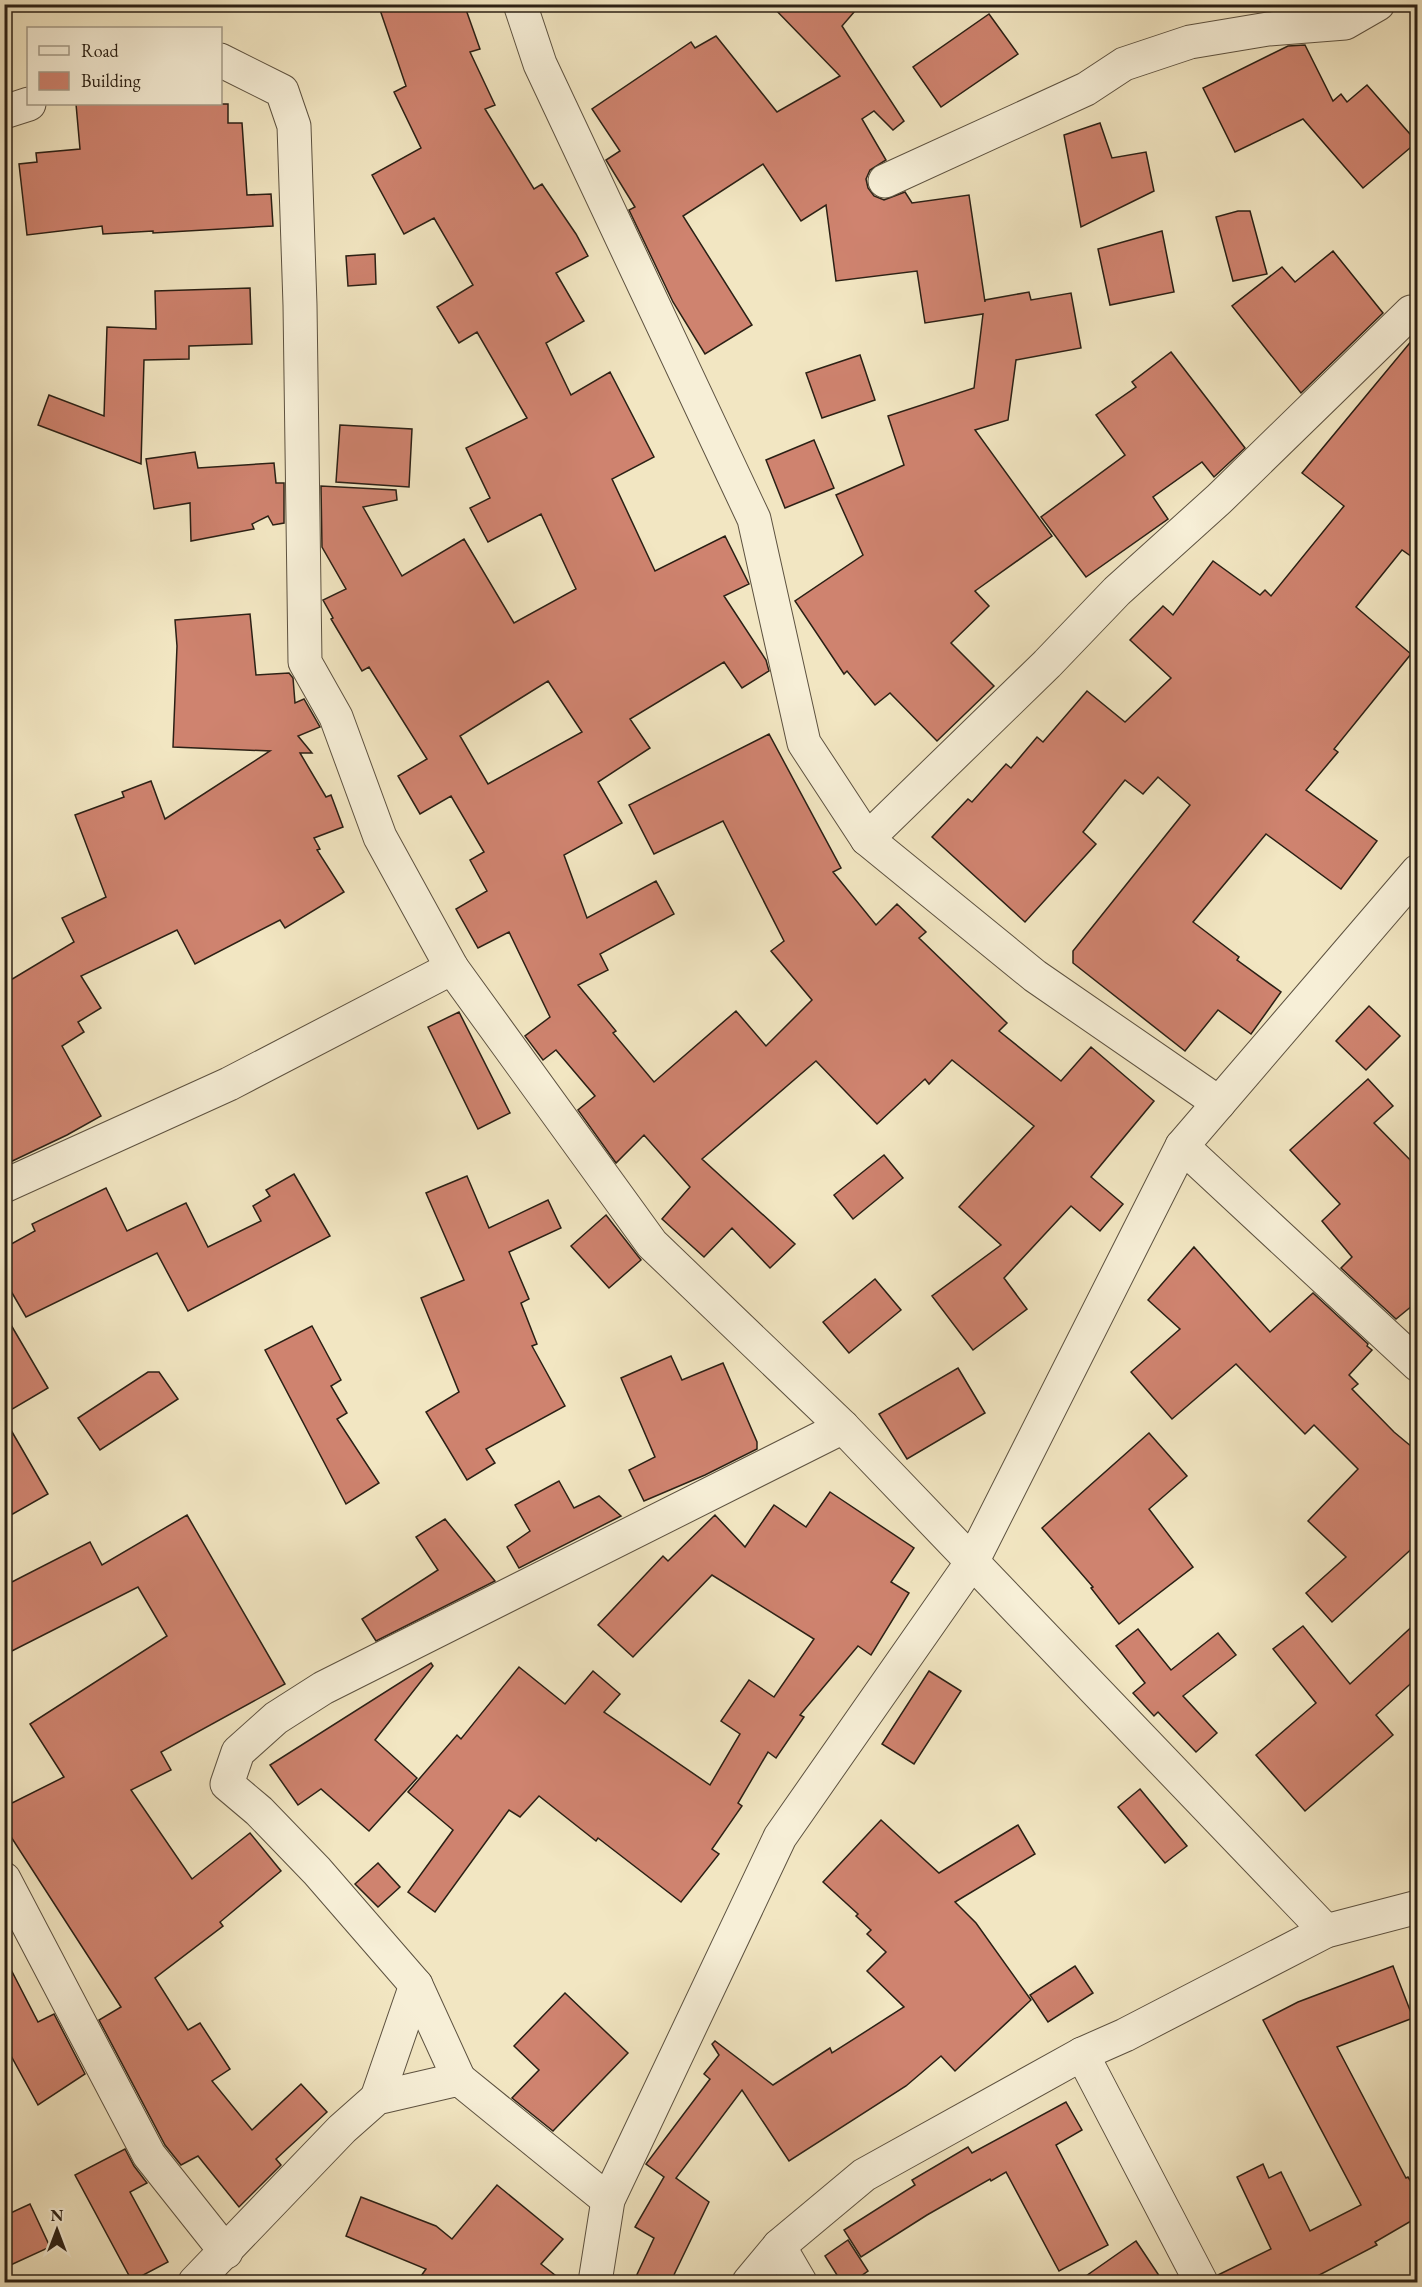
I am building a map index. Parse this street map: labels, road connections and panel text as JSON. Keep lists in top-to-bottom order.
{
  "legend": ["Road", "Building"],
  "north": "top"
}
